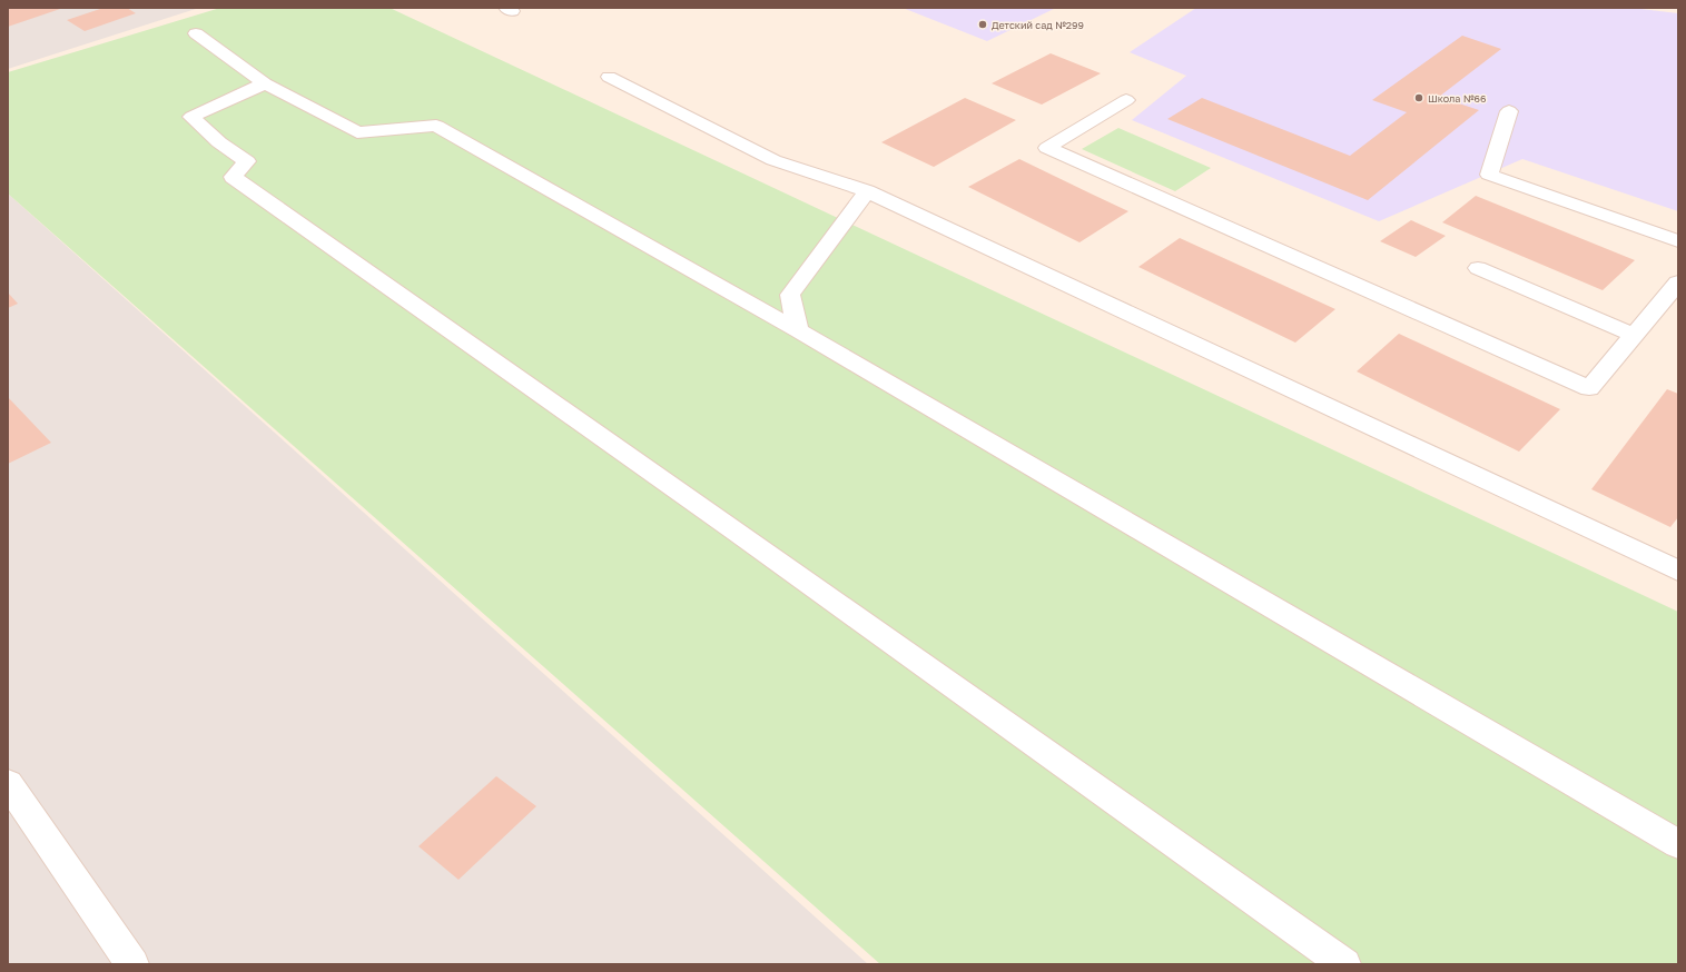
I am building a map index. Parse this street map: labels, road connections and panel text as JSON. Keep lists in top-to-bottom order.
{
  "places": ["Детский сад №299", "Школа №66"]
}
